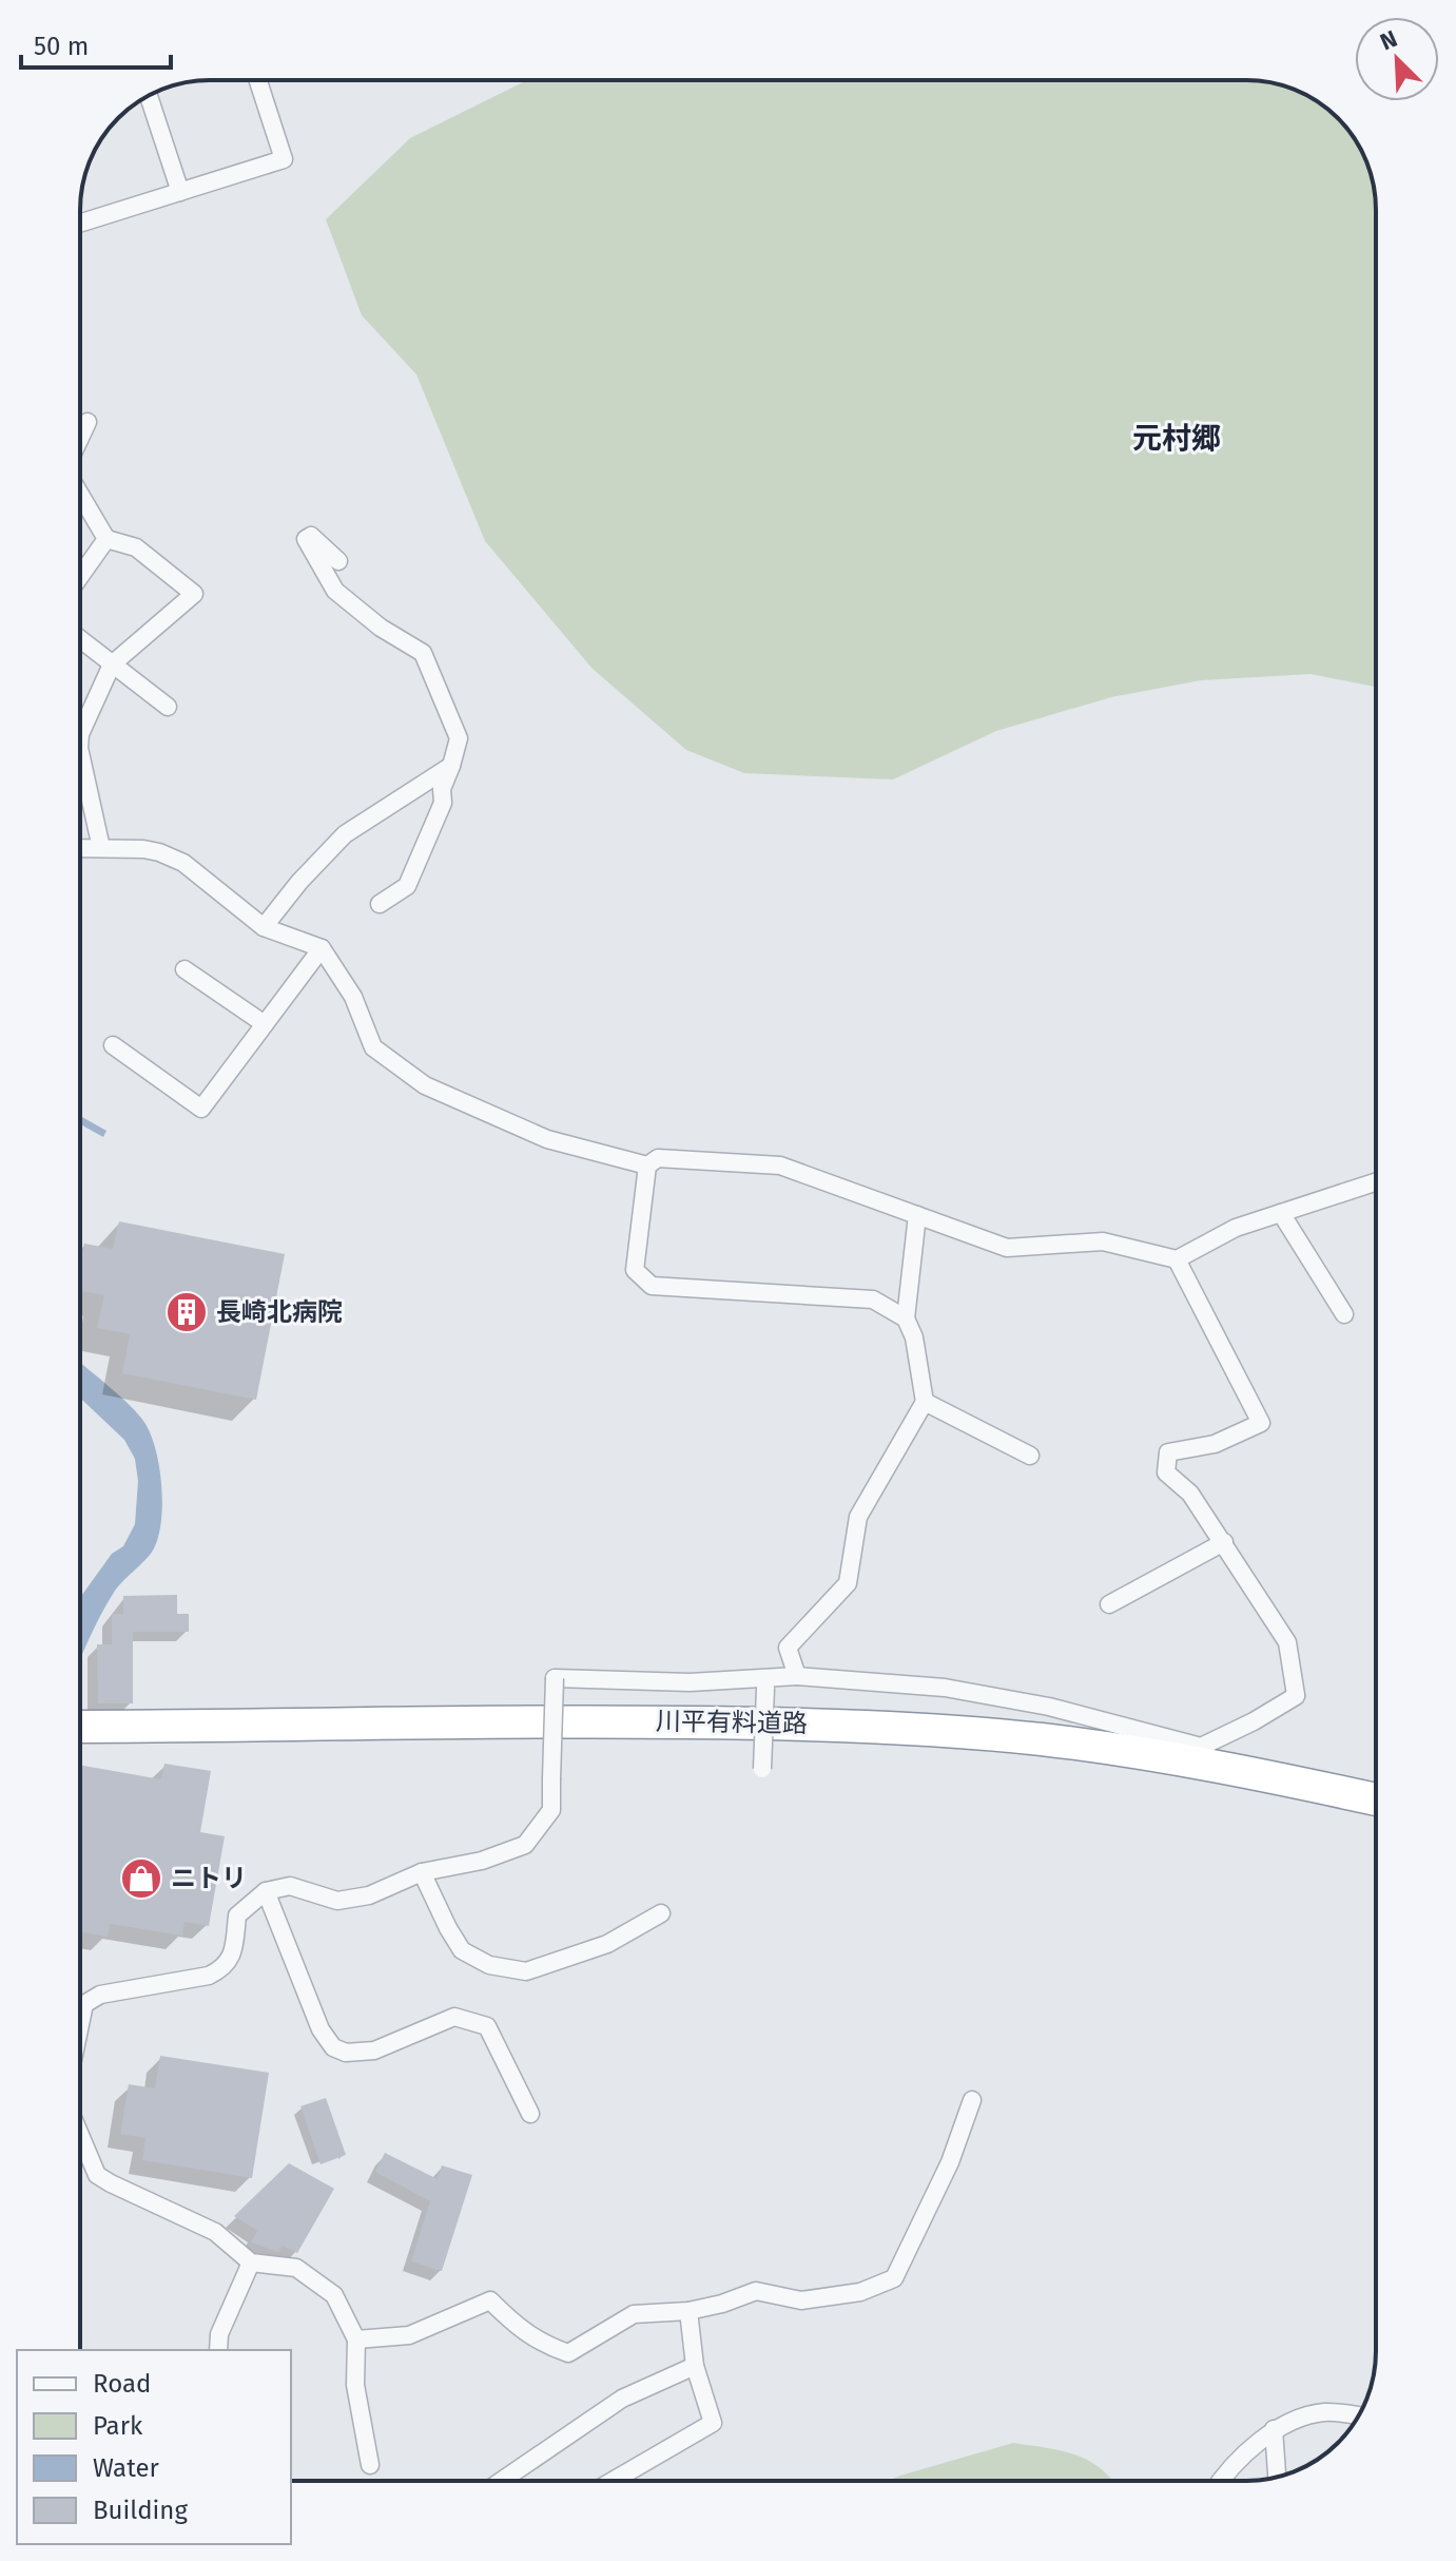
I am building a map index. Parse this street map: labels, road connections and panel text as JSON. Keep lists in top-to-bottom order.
{
  "streets": {
    "highway": ["川平有料道路"]
  },
  "districts": ["元村郷"],
  "places": {
    "building": ["長崎北病院"],
    "shop": ["ニトリ"]
  },
  "legend": [
    "Road",
    "Park",
    "Water",
    "Building"
  ],
  "scale_bar": "50 m",
  "north": "top left"
}
